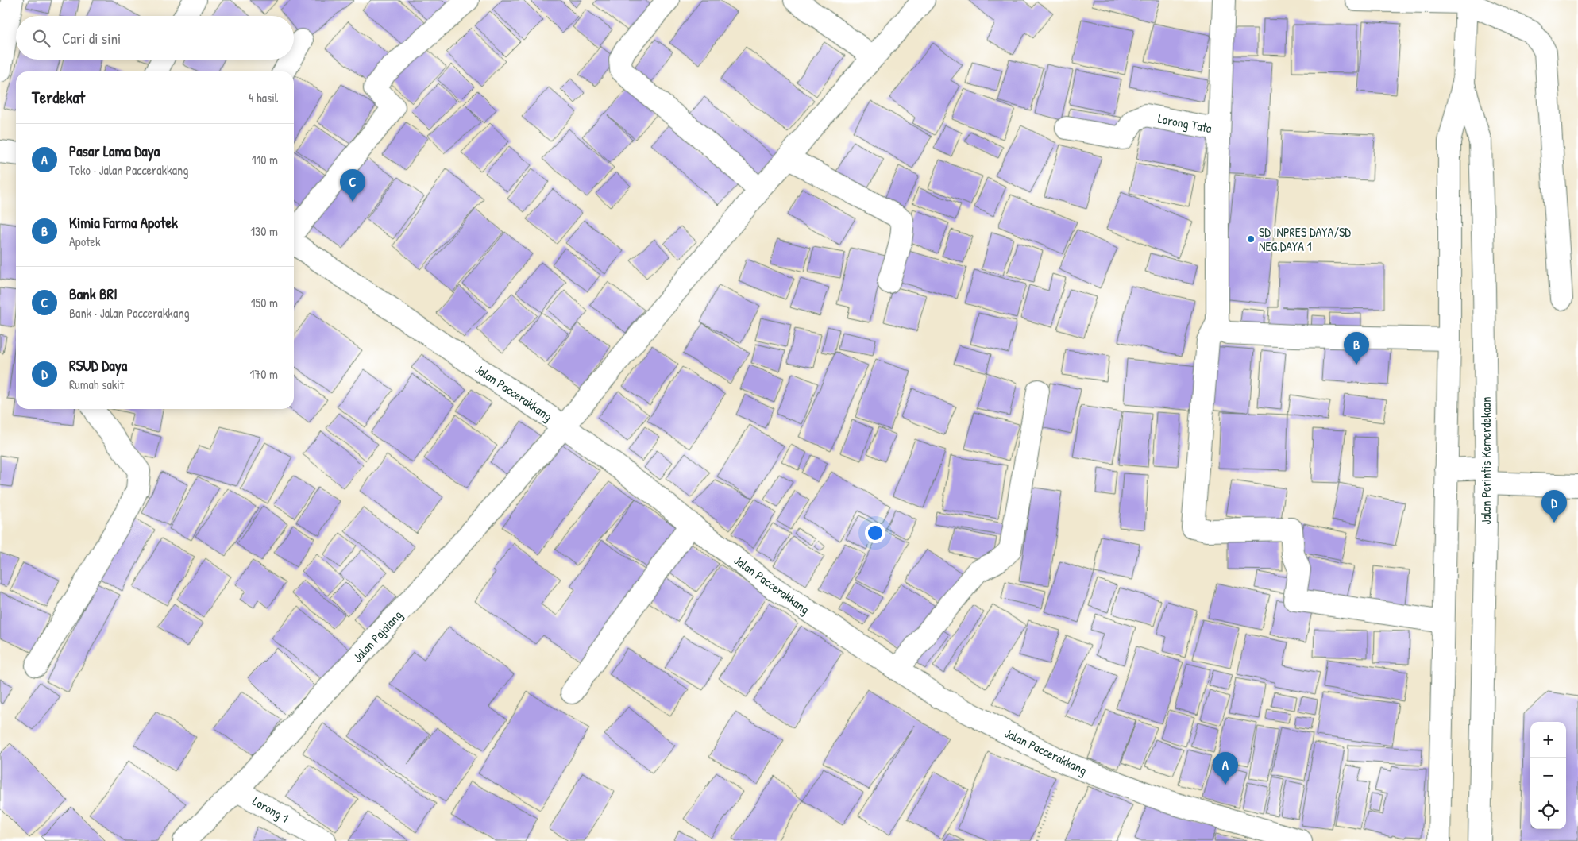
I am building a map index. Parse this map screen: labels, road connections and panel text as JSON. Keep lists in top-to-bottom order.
{
  "streets": {
    "main road": [
      "Lorong Tata",
      "Jalan Paccerakkang",
      "Jalan Perintis Kemerdekaan",
      "Jalan Pajaiang",
      "Lorong 1"
    ]
  },
  "crossings": [
    ["Jalan Paccerakkang", "Jalan Pajaiang"],
    ["Jalan Pajaiang", "Lorong 1"]
  ],
  "places": ["SD INPRES DAYA/SD NEG.DAYA 1"],
  "page": {
    "search": "Cari di sini",
    "heading": ["Terdekat", "4 hasil"],
    "list": [
      {
        "mark": "A",
        "name": "Pasar Lama Daya",
        "note": "Toko · Jalan Paccerakkang",
        "value": "110 m"
      },
      {
        "mark": "B",
        "name": "Kimia Farma Apotek",
        "note": "Apotek",
        "value": "130 m"
      },
      {
        "mark": "C",
        "name": "Bank BRI",
        "note": "Bank · Jalan Paccerakkang",
        "value": "150 m"
      },
      {
        "mark": "D",
        "name": "RSUD Daya",
        "note": "Rumah sakit",
        "value": "170 m"
      }
    ],
    "pins": [
      "C",
      "B",
      "D",
      "A"
    ],
    "map_buttons": ["+", "−"]
  }
}
